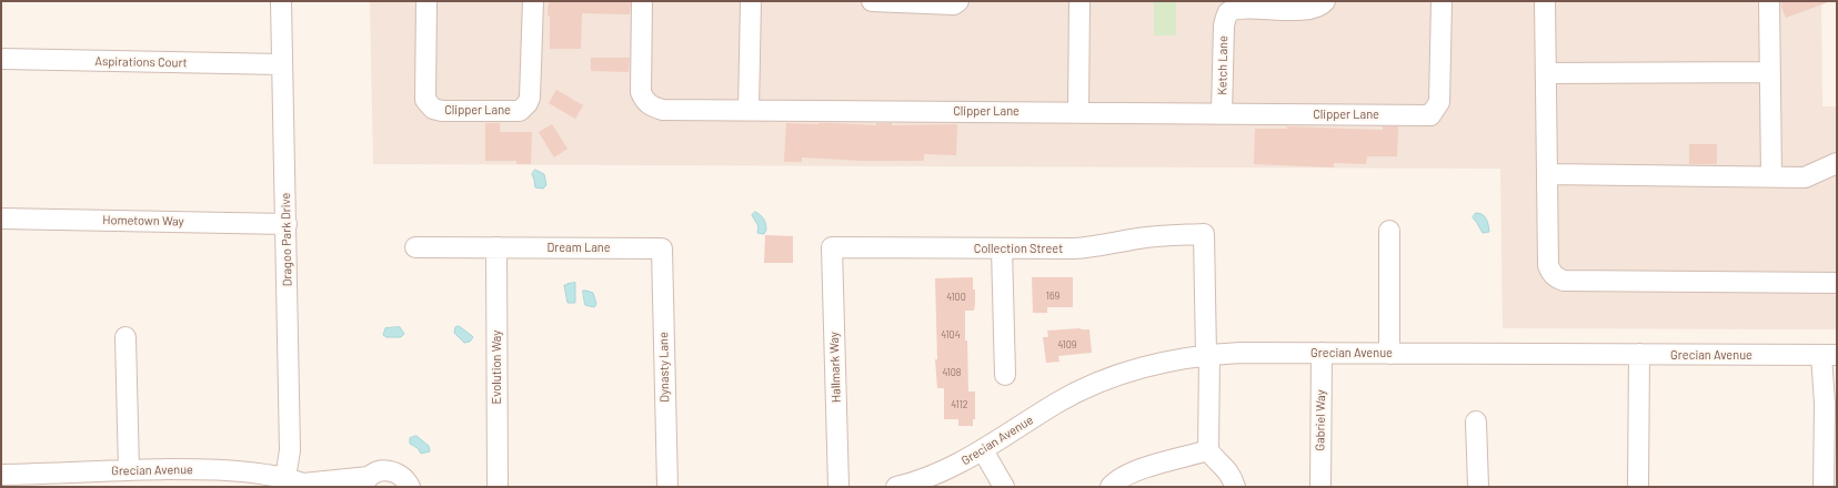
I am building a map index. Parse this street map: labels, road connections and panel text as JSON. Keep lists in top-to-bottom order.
{
  "streets": {
    "street": [
      "Aspirations Court",
      "Ketch Lane",
      "Clipper Lane",
      "Hometown Way",
      "Dragoo Park Drive",
      "Dream Lane",
      "Collection Street",
      "Grecian Avenue",
      "Evolution Way",
      "Dynasty Lane",
      "Hallmark Way",
      "Gabriel Way"
    ]
  },
  "crossings": [
    ["Aspirations Court", "Dragoo Park Drive"],
    ["Ketch Lane", "Clipper Lane"],
    ["Hometown Way", "Dragoo Park Drive"],
    ["Dragoo Park Drive", "Grecian Avenue"],
    ["Dream Lane", "Evolution Way"],
    ["Dream Lane", "Dynasty Lane"],
    ["Collection Street", "Grecian Avenue"],
    ["Collection Street", "Hallmark Way"],
    ["Grecian Avenue", "Gabriel Way"]
  ],
  "house_numbers": [
    "169",
    "4100",
    "4104",
    "4109",
    "4108",
    "4112"
  ]
}
